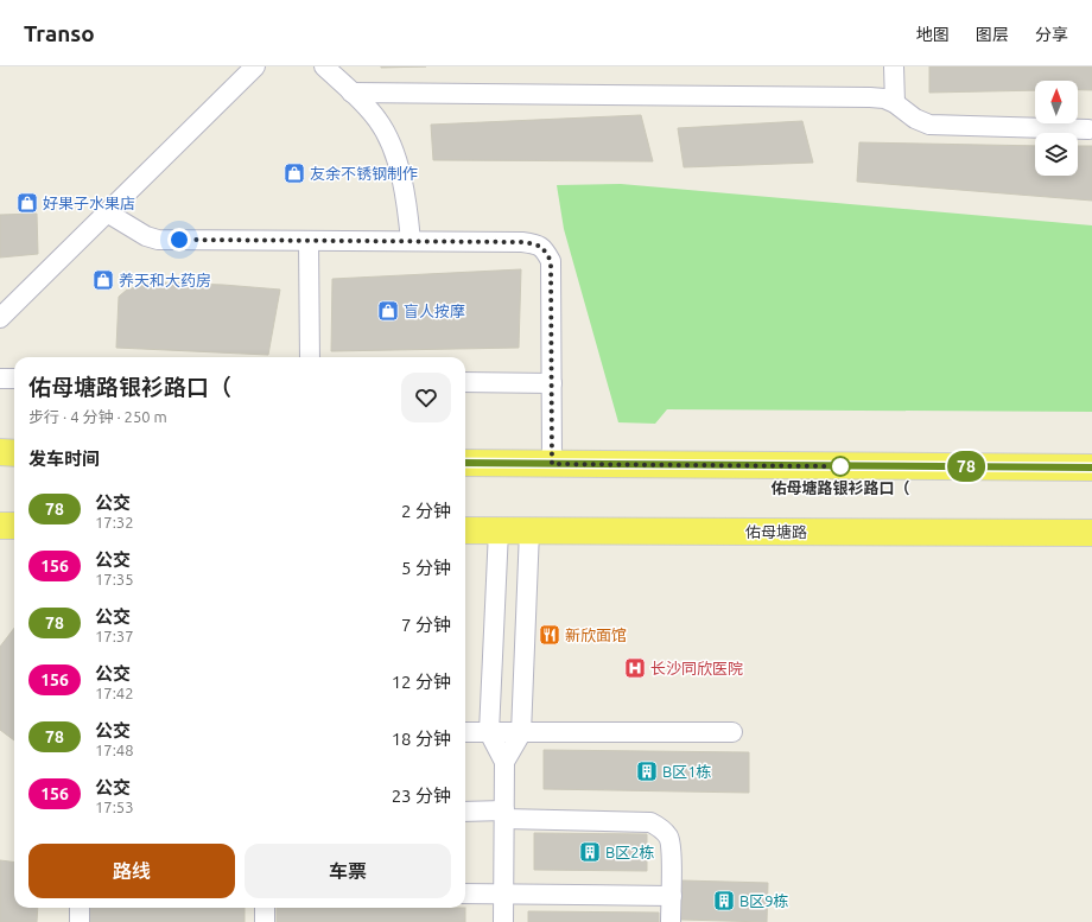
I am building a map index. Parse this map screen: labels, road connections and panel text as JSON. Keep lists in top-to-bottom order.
{
  "streets": {
    "main road": ["佑母塘路"]
  },
  "places": {
    "shop": [
      "友余不锈钢制作",
      "好果子水果店",
      "养天和大药房",
      "盲人按摩"
    ],
    "other": ["佑母塘路银衫路口（"],
    "restaurant": ["新欣面馆"],
    "hospital": ["长沙同欣医院"],
    "building": ["B区1栋", "B区2栋", "B区9栋"]
  },
  "lines": ["bus line 78"],
  "north": "top",
  "page": {
    "header": "Transo",
    "nav": ["地图", "图层", "分享"],
    "on_map": "78",
    "heading": [
      ["佑母塘路银衫路口（", "步行 · 4 分钟 · 250 m"],
      "发车时间"
    ],
    "list": [
      {
        "mark": "78",
        "name": "公交",
        "note": "17:32",
        "value": "2 分钟"
      },
      {
        "mark": "156",
        "name": "公交",
        "note": "17:35",
        "value": "5 分钟"
      },
      {
        "mark": "78",
        "name": "公交",
        "note": "17:37",
        "value": "7 分钟"
      },
      {
        "mark": "156",
        "name": "公交",
        "note": "17:42",
        "value": "12 分钟"
      },
      {
        "mark": "78",
        "name": "公交",
        "note": "17:48",
        "value": "18 分钟"
      },
      {
        "mark": "156",
        "name": "公交",
        "note": "17:53",
        "value": "23 分钟"
      }
    ],
    "buttons": ["路线", "车票"]
  }
}
